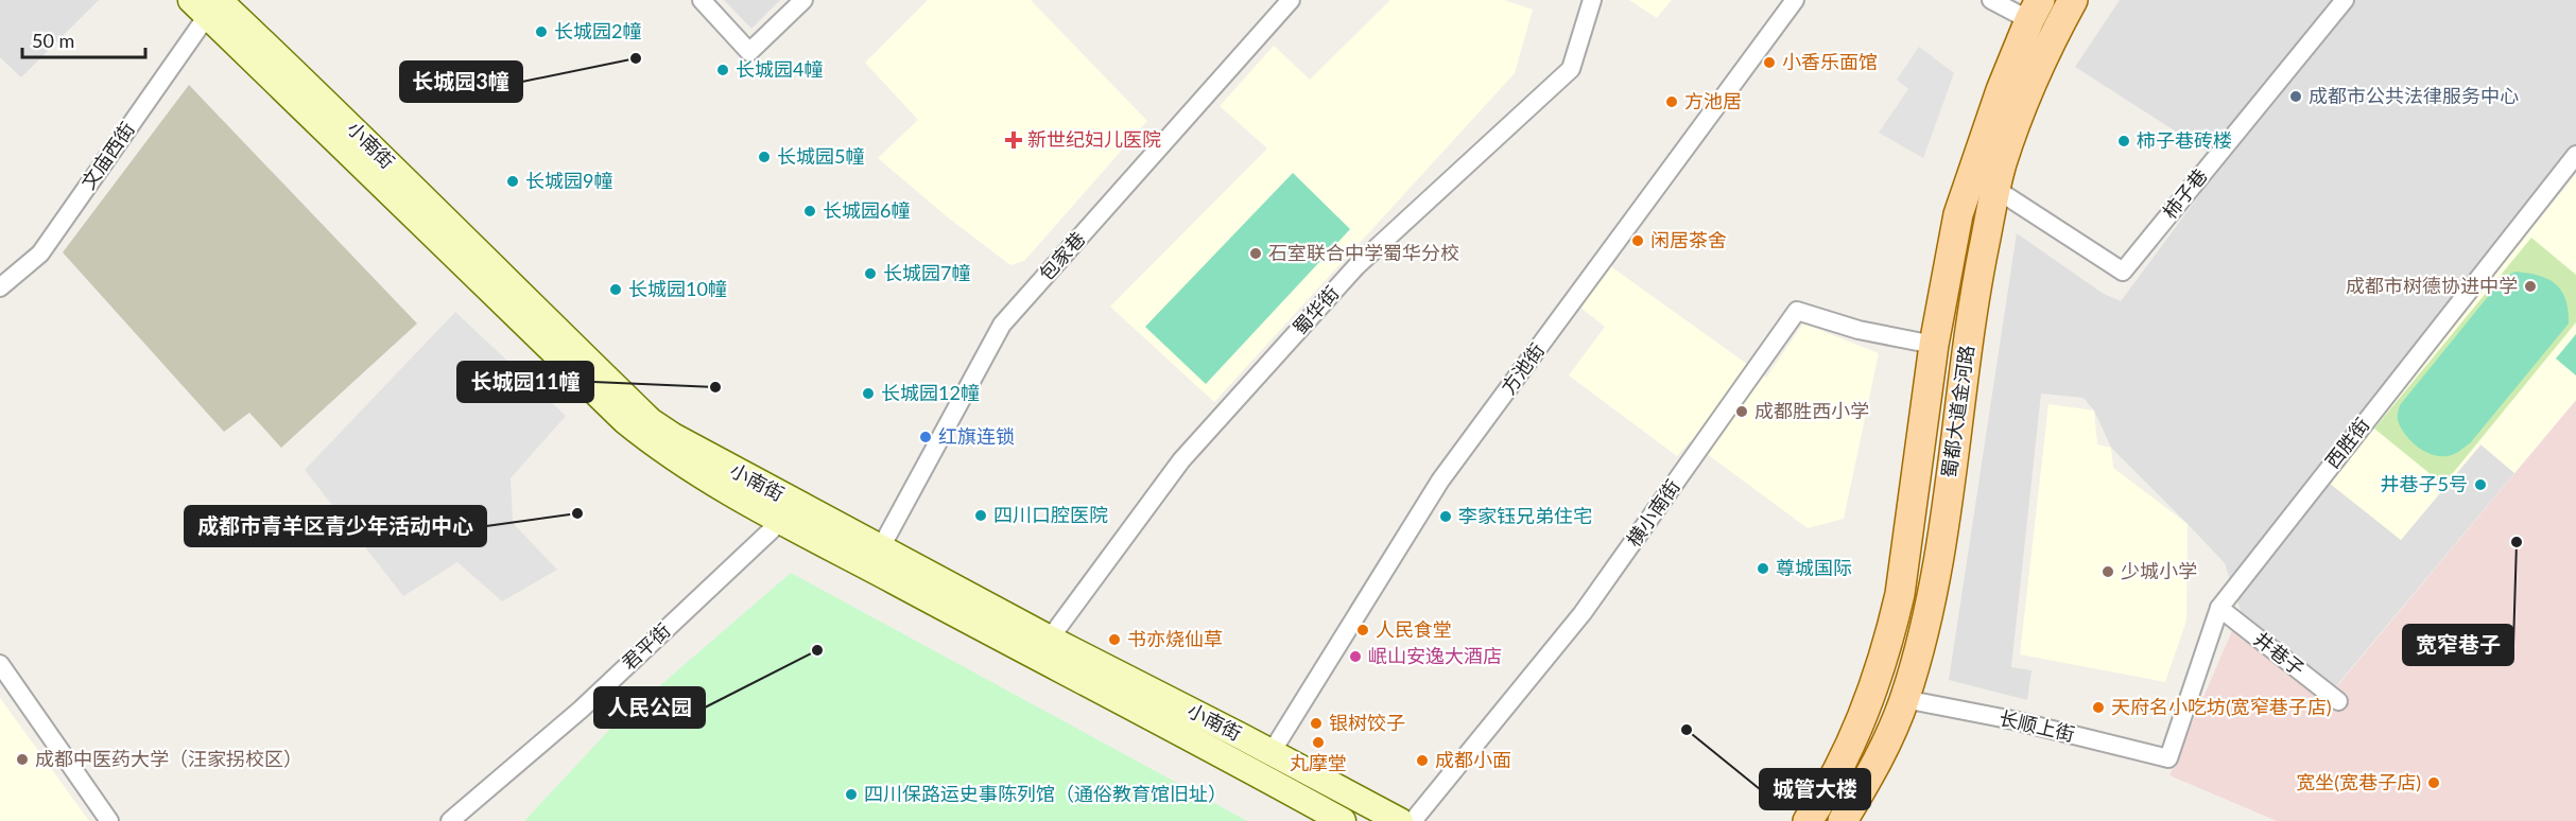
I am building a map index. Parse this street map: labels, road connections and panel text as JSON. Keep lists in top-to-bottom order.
{
  "streets": {
    "main road": ["小南街", "蜀都大道金河路"],
    "street": [
      "文庙西街",
      "柿子巷",
      "包家巷",
      "蜀华街",
      "方池街",
      "西胜街",
      "横小南街",
      "君平街",
      "井巷子",
      "长顺上街"
    ]
  },
  "crossings": [
    ["小南街", "文庙西街"],
    ["小南街", "包家巷"],
    ["小南街", "蜀华街"],
    ["小南街", "方池街"],
    ["小南街", "君平街"],
    ["柿子巷", "蜀都大道金河路"],
    ["蜀都大道金河路", "横小南街"],
    ["蜀都大道金河路", "长顺上街"],
    ["西胜街", "井巷子"],
    ["西胜街", "长顺上街"]
  ],
  "places": {
    "other": [
      "长城园2幢",
      "长城园3幢",
      "小香乐面馆",
      "长城园4幢",
      "成都市公共法律服务中心",
      "方池居",
      "柿子巷砖楼",
      "长城园5幢",
      "长城园9幢",
      "长城园6幢",
      "闲居茶舍",
      "石室联合中学蜀华分校",
      "长城园7幢",
      "成都市树德协进中学",
      "长城园10幢",
      "长城园11幢",
      "长城园12幢",
      "成都胜西小学",
      "红旗连锁",
      "井巷子5号",
      "成都市青羊区青少年活动中心",
      "四川口腔医院",
      "李家钰兄弟住宅",
      "宽窄巷子",
      "尊城国际",
      "少城小学",
      "人民食堂",
      "书亦烧仙草",
      "人民公园",
      "岷山安逸大酒店",
      "天府名小吃坊(宽窄巷子店)",
      "银树饺子",
      "城管大楼",
      "丸摩堂",
      "成都中医药大学（汪家拐校区）",
      "成都小面",
      "宽坐(宽巷子店)",
      "四川保路运史事陈列馆（通俗教育馆旧址）"
    ],
    "health": ["新世纪妇儿医院"]
  },
  "scale_bar": "50 m"
}
